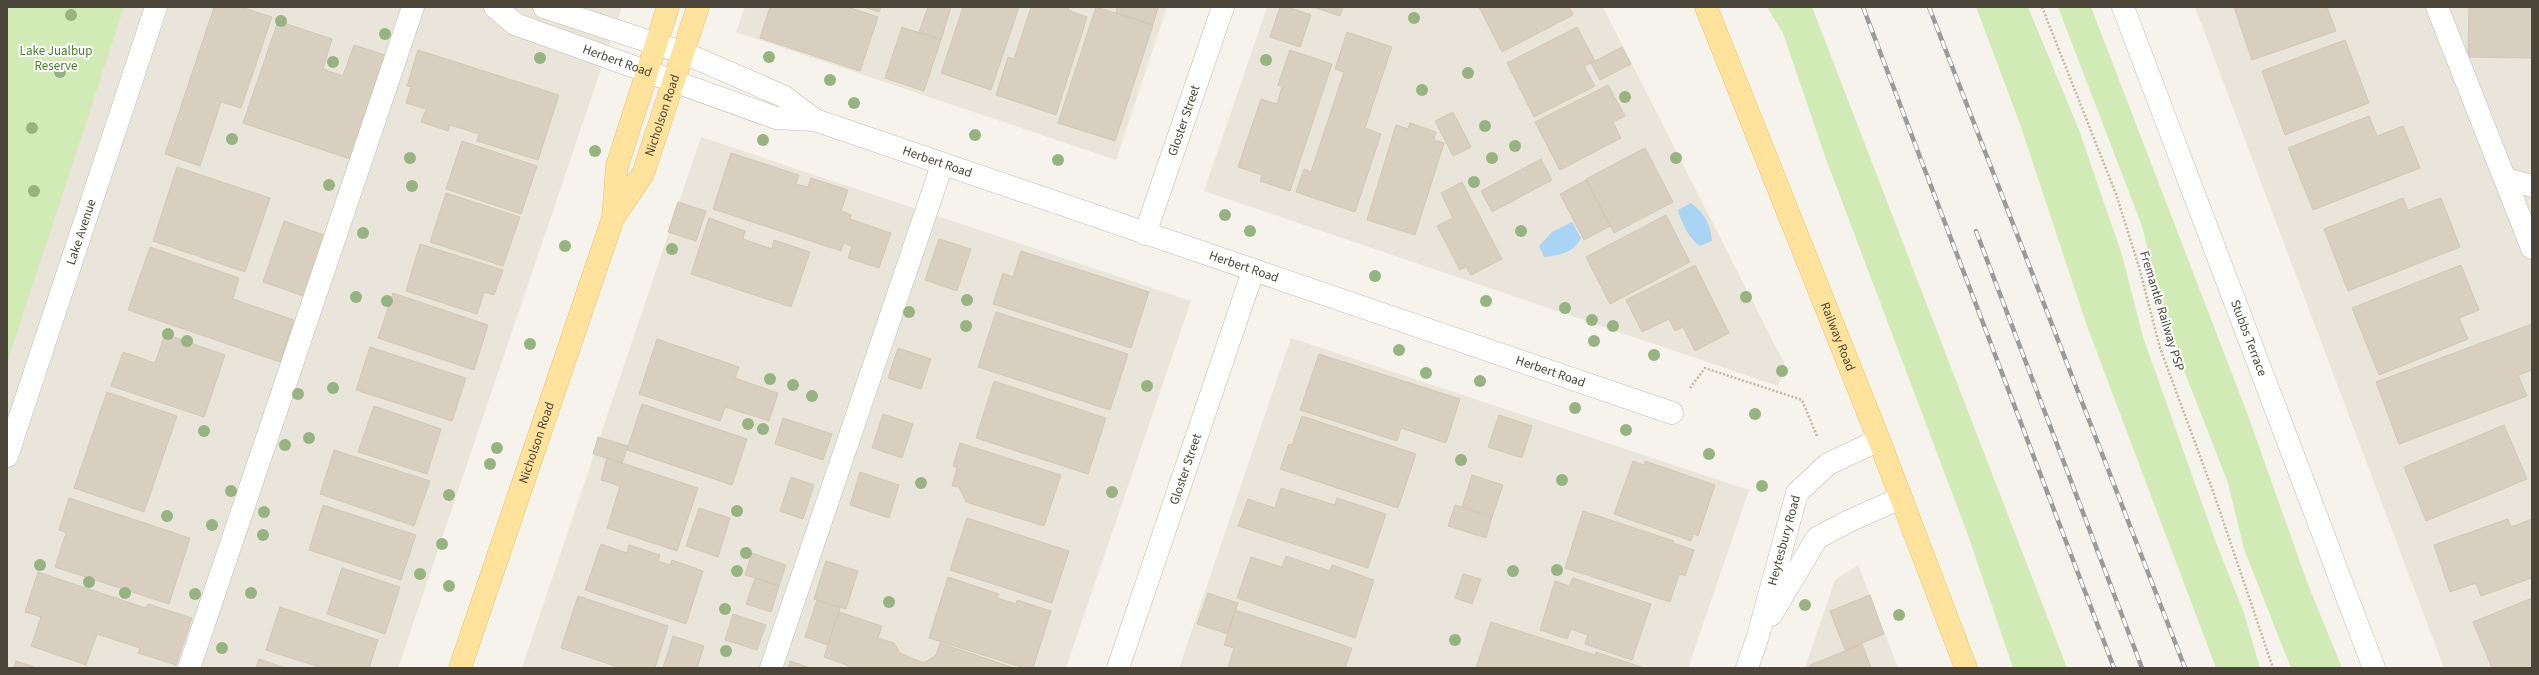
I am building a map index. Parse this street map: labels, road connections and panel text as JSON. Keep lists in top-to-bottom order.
{
  "streets": {
    "main road": ["Nicholson Road", "Railway Road"],
    "street": [
      "Herbert Road",
      "Gloster Street",
      "Lake Avenue",
      "Stubbs Terrace",
      "Heytesbury Road"
    ],
    "path": ["Fremantle Railway PSP"]
  },
  "crossings": [
    ["Herbert Road", "Nicholson Road"],
    ["Herbert Road", "Gloster Street"],
    ["Railway Road", "Heytesbury Road"]
  ],
  "parks": ["Lake Jualbup Reserve"]
}
